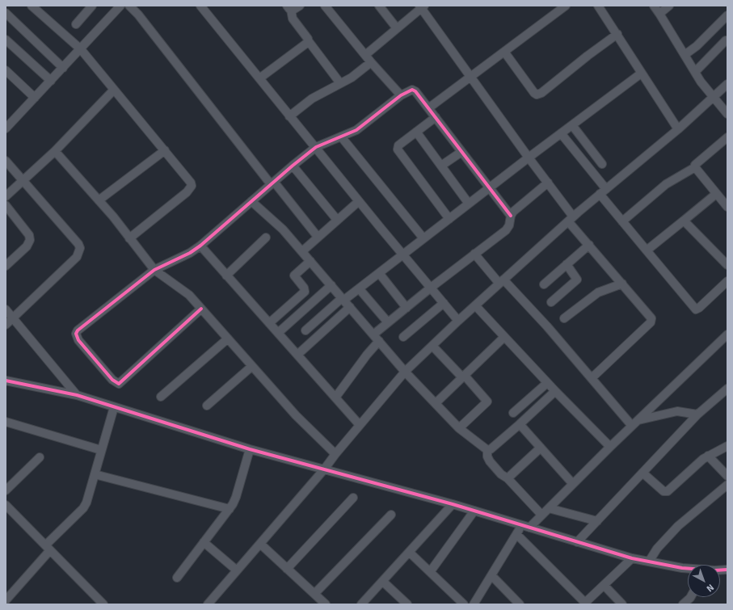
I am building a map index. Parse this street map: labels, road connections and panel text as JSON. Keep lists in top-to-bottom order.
{
  "north": "bottom right"
}
